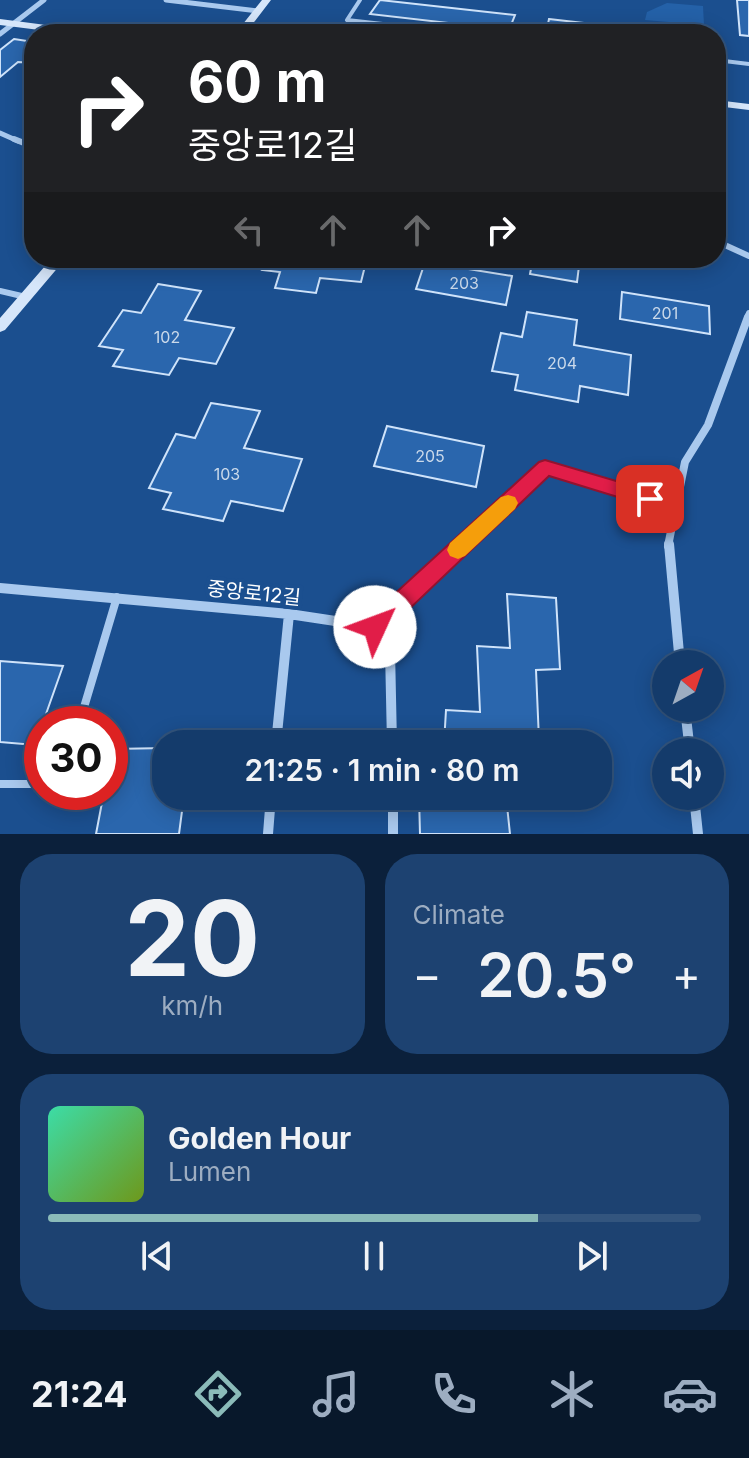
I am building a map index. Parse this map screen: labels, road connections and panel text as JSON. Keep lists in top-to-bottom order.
{
  "streets": {
    "street": ["중앙로12길"]
  },
  "house_numbers": [
    "203",
    "201",
    "102",
    "204",
    "205",
    "103"
  ],
  "north": "top right",
  "page": {
    "turn": ["60 m", "중앙로12길"],
    "limit": "30",
    "trip": "21:25 · 1 min · 80 m",
    "tile": [
      ["20", "km/h"],
      "Climate"
    ],
    "heat": ["−", "20.5°", "+"],
    "song": ["Golden Hour", "Lumen"],
    "tabs": "21:24"
  }
}
